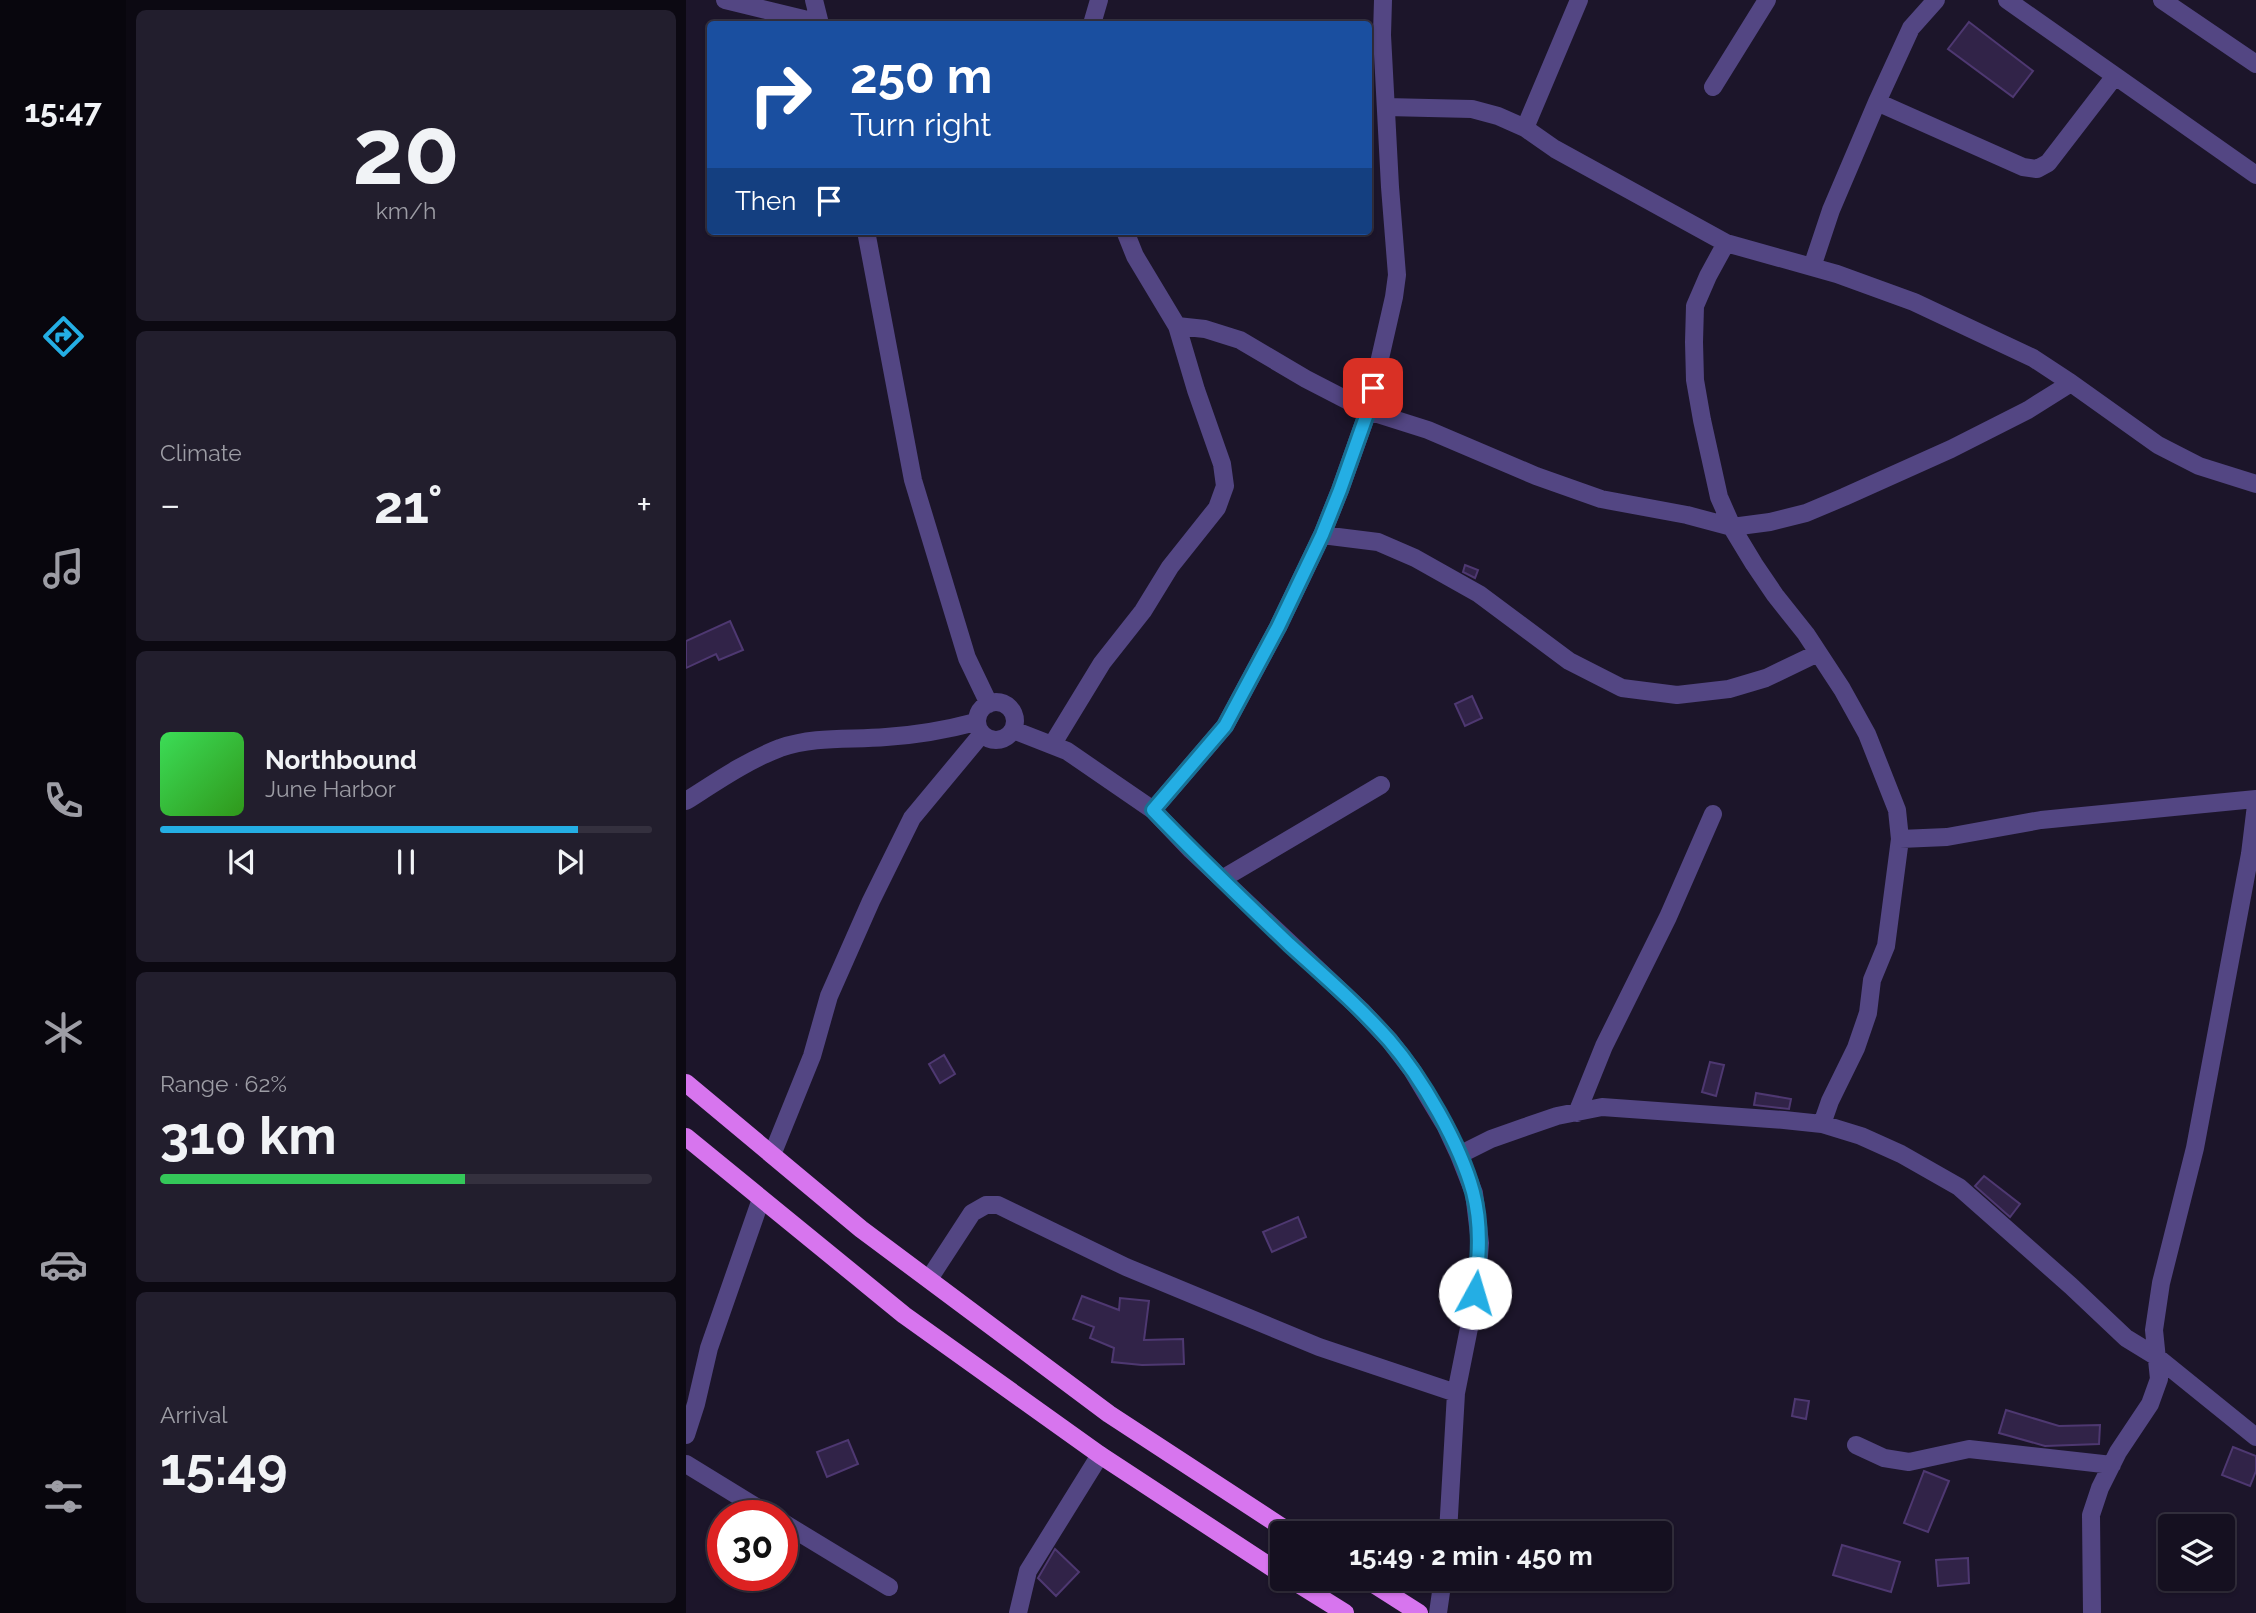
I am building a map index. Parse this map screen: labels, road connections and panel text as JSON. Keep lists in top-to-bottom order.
{
  "page": {
    "tabs": "15:47",
    "tile": [
      ["20", "km/h"],
      "Climate",
      ["Range · 62%", "310 km"],
      ["Arrival", "15:49"]
    ],
    "turn": ["250 m", "Turn right"],
    "then": "Then",
    "heat": ["−", "21°", "+"],
    "song": ["Northbound", "June Harbor"],
    "limit": "30",
    "trip": "15:49 · 2 min · 450 m"
  }
}
